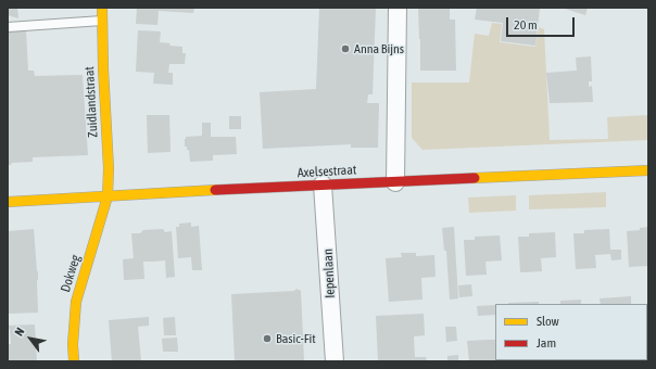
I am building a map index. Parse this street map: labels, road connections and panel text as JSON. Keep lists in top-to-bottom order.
{
  "streets": {
    "street": [
      "Zuidlandstraat",
      "Axelsestraat",
      "Dokweg",
      "Iepenlaan"
    ]
  },
  "crossings": [
    ["Zuidlandstraat", "Axelsestraat"],
    ["Zuidlandstraat", "Dokweg"],
    ["Axelsestraat", "Dokweg"],
    ["Axelsestraat", "Iepenlaan"]
  ],
  "places": ["Anna Bijns", "Basic-Fit"],
  "legend": ["Slow", "Jam"],
  "scale_bar": "20 m",
  "north": "top left"
}
